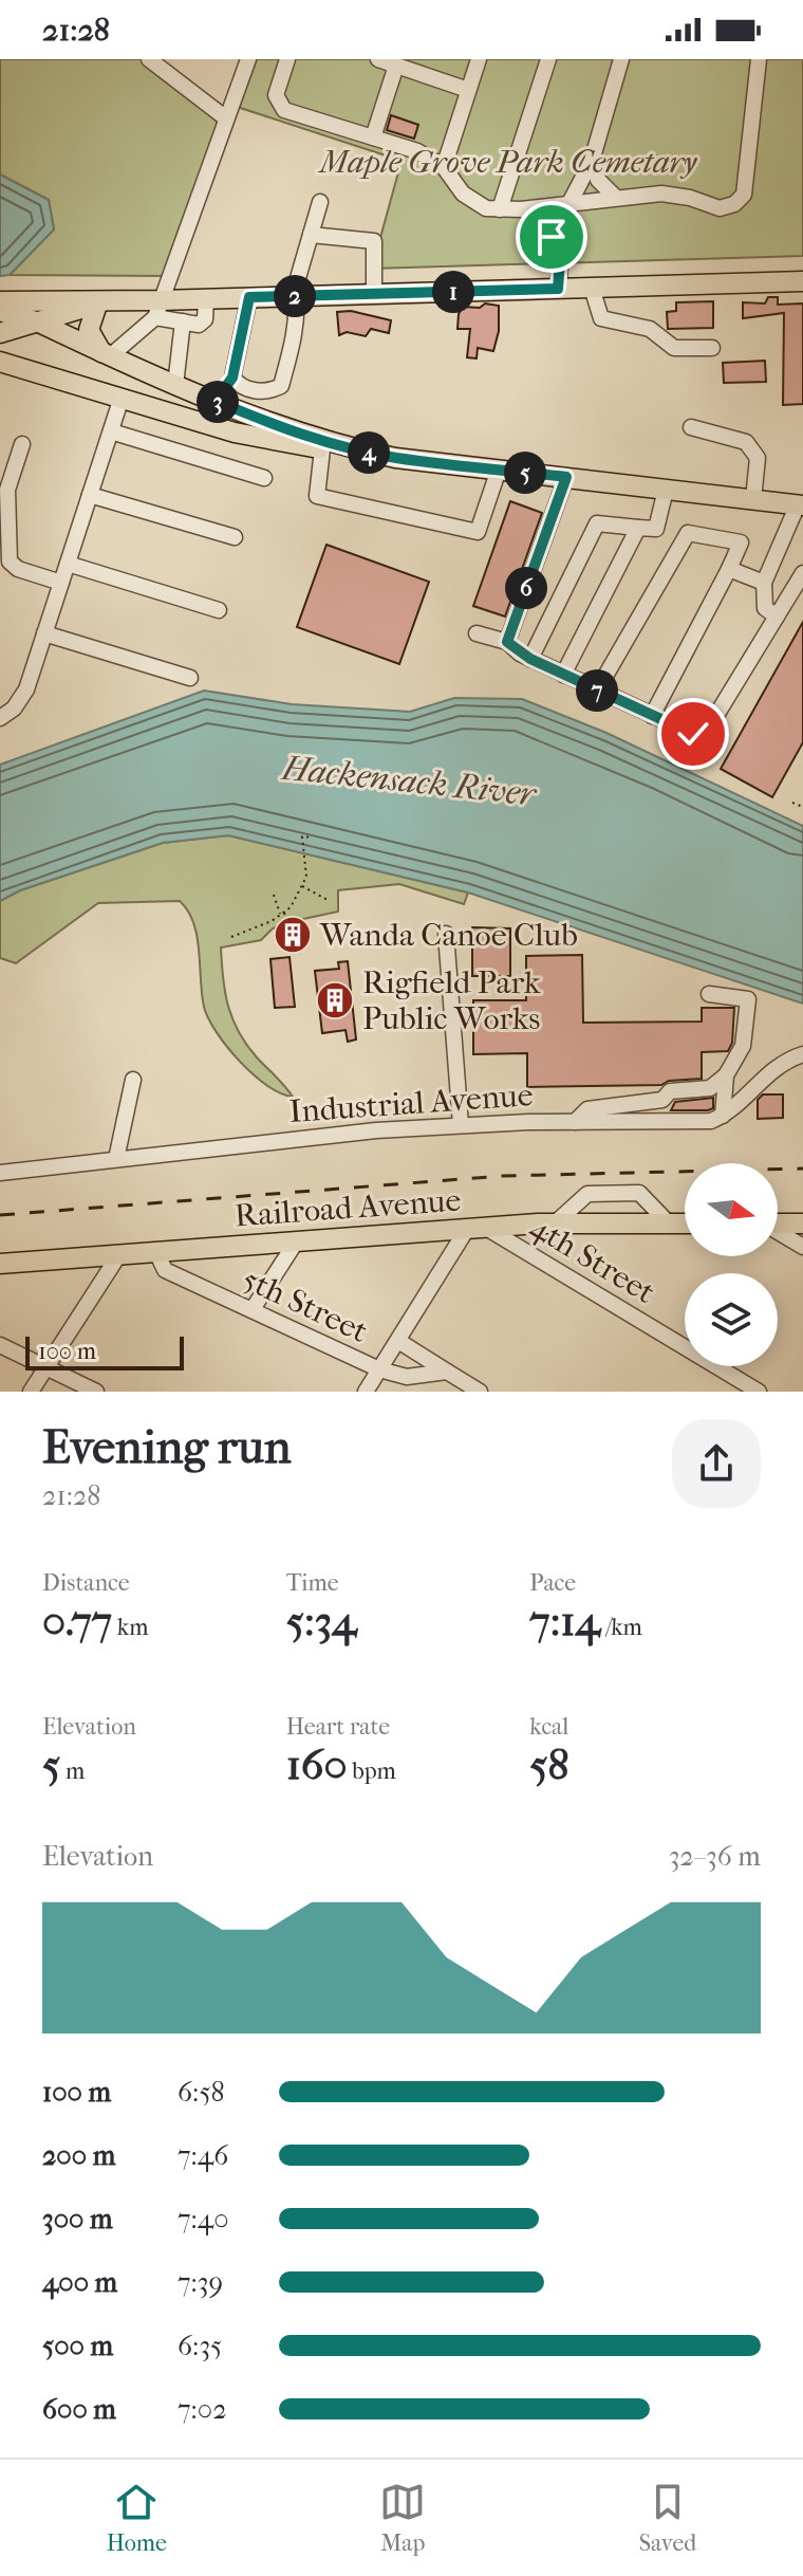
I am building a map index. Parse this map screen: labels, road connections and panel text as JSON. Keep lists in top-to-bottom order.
{
  "streets": {
    "main road": ["Railroad Avenue"],
    "street": ["Industrial Avenue", "4th Street", "5th Street"]
  },
  "crossings": [
    ["Railroad Avenue", "4th Street"],
    ["Railroad Avenue", "5th Street"]
  ],
  "water": ["Hackensack River"],
  "parks": ["Maple Grove Park Cemetary"],
  "places": {
    "building": ["Wanda Canoe Club", "Rigfield Park Public Works"]
  },
  "scale_bar": "100 m",
  "north": "right",
  "page": {
    "status": "21:28",
    "pins": [
      "1",
      "2",
      "3",
      "4",
      "5",
      "6",
      "7"
    ],
    "scale": "100 m",
    "heading": ["Evening run", "21:28"],
    "stats": [
      ["Distance", "0.77 km"],
      ["Time", "5:34"],
      ["Pace", "7:14 /km"],
      ["Elevation", "5 m"],
      ["Heart rate", "160 bpm"],
      ["kcal", "58"]
    ],
    "chart": ["Elevation", "32–36 m"],
    "list": [
      {
        "name": "100 m",
        "note": "6:58"
      },
      {
        "name": "200 m",
        "note": "7:46"
      },
      {
        "name": "300 m",
        "note": "7:40"
      },
      {
        "name": "400 m",
        "note": "7:39"
      },
      {
        "name": "500 m",
        "note": "6:35"
      },
      {
        "name": "600 m",
        "note": "7:02"
      }
    ],
    "tabs": ["Home", "Map", "Saved"]
  }
}
